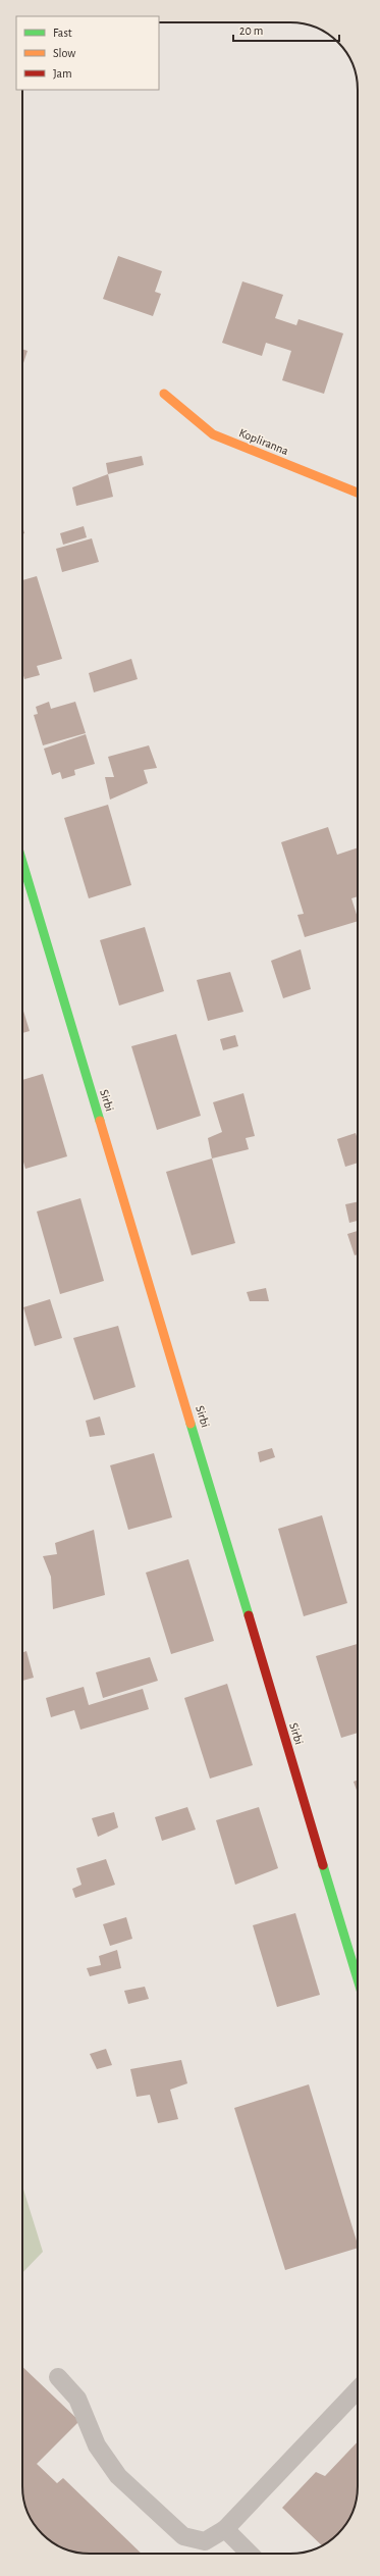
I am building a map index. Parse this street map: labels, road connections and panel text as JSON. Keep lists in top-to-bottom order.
{
  "streets": {
    "street": ["Kopliranna", "Sirbi"]
  },
  "legend": ["Fast", "Slow", "Jam"],
  "scale_bar": "20 m"
}
